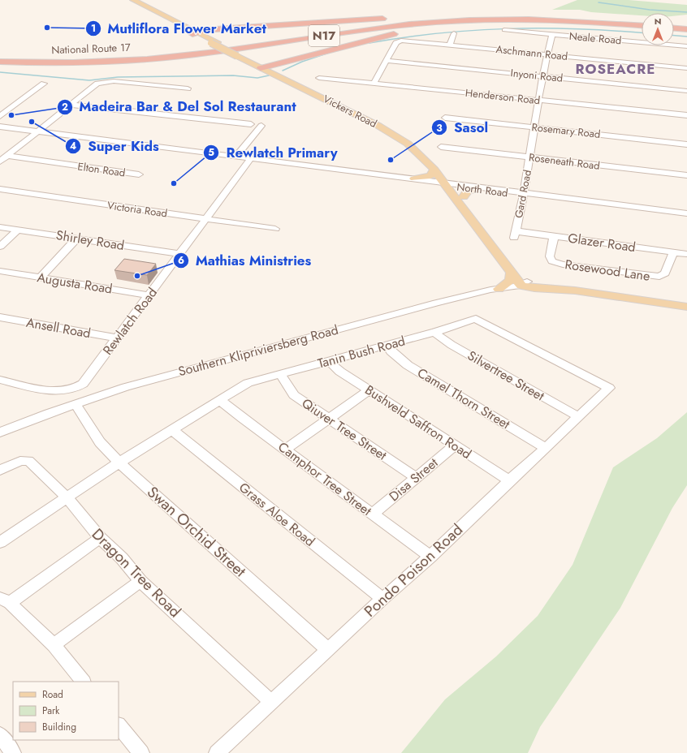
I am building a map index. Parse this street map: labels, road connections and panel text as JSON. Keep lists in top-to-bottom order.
{
  "streets": {
    "highway": ["N17", "National Route 17"],
    "main road": ["Vickers Road", "Southern Klipriviersberg Road"],
    "street": [
      "Neale Road",
      "Aschmann Road",
      "Inyoni Road",
      "Henderson Road",
      "Rosemary Road",
      "Roseneath Road",
      "Elton Road",
      "North Road",
      "Gard Road",
      "Victoria Road",
      "Shirley Road",
      "Glazer Road",
      "Rosewood Lane",
      "Augusta Road",
      "Rewlatch Road",
      "Ansell Road",
      "Tanin Bush Road",
      "Silvertree Street",
      "Camel Thorn Street",
      "Bushveld Saffron Road",
      "Qiuver Tree Street",
      "Camphor Tree Street",
      "Disa Street",
      "Grass Aloe Road",
      "Swan Orchid Street",
      "Pondo Poison Road",
      "Dragon Tree Road"
    ]
  },
  "crossings": [
    ["Neale Road", "Gard Road"],
    ["Aschmann Road", "Inyoni Road"],
    ["Aschmann Road", "Gard Road"],
    ["Inyoni Road", "Gard Road"],
    ["Henderson Road", "Gard Road"],
    ["Vickers Road", "North Road"],
    ["Vickers Road", "Southern Klipriviersberg Road"],
    ["Rosemary Road", "Gard Road"],
    ["Roseneath Road", "Gard Road"],
    ["North Road", "Gard Road"],
    ["North Road", "Rewlatch Road"],
    ["Gard Road", "Glazer Road"],
    ["Victoria Road", "Rewlatch Road"],
    ["Shirley Road", "Rewlatch Road"],
    ["Glazer Road", "Rosewood Lane"],
    ["Augusta Road", "Rewlatch Road"],
    ["Rewlatch Road", "Ansell Road"],
    ["Southern Klipriviersberg Road", "Swan Orchid Street"],
    ["Tanin Bush Road", "Silvertree Street"],
    ["Tanin Bush Road", "Camel Thorn Street"],
    ["Tanin Bush Road", "Bushveld Saffron Road"],
    ["Tanin Bush Road", "Qiuver Tree Street"],
    ["Tanin Bush Road", "Camphor Tree Street"],
    ["Tanin Bush Road", "Grass Aloe Road"],
    ["Tanin Bush Road", "Swan Orchid Street"],
    ["Tanin Bush Road", "Pondo Poison Road"],
    ["Tanin Bush Road", "Dragon Tree Road"],
    ["Silvertree Street", "Pondo Poison Road"],
    ["Camel Thorn Street", "Pondo Poison Road"],
    ["Bushveld Saffron Road", "Disa Street"],
    ["Bushveld Saffron Road", "Pondo Poison Road"],
    ["Qiuver Tree Street", "Disa Street"],
    ["Camphor Tree Street", "Disa Street"],
    ["Camphor Tree Street", "Pondo Poison Road"],
    ["Grass Aloe Road", "Pondo Poison Road"],
    ["Swan Orchid Street", "Pondo Poison Road"],
    ["Pondo Poison Road", "Dragon Tree Road"]
  ],
  "districts": ["ROSEACRE"],
  "places": [
    "Mutliflora Flower Market",
    "Madeira Bar & Del Sol Restaurant",
    "Super Kids",
    "Sasol",
    "Rewlatch Primary",
    "Mathias Ministries"
  ],
  "legend": ["Road", "Park", "Building"],
  "north": "top"
}
